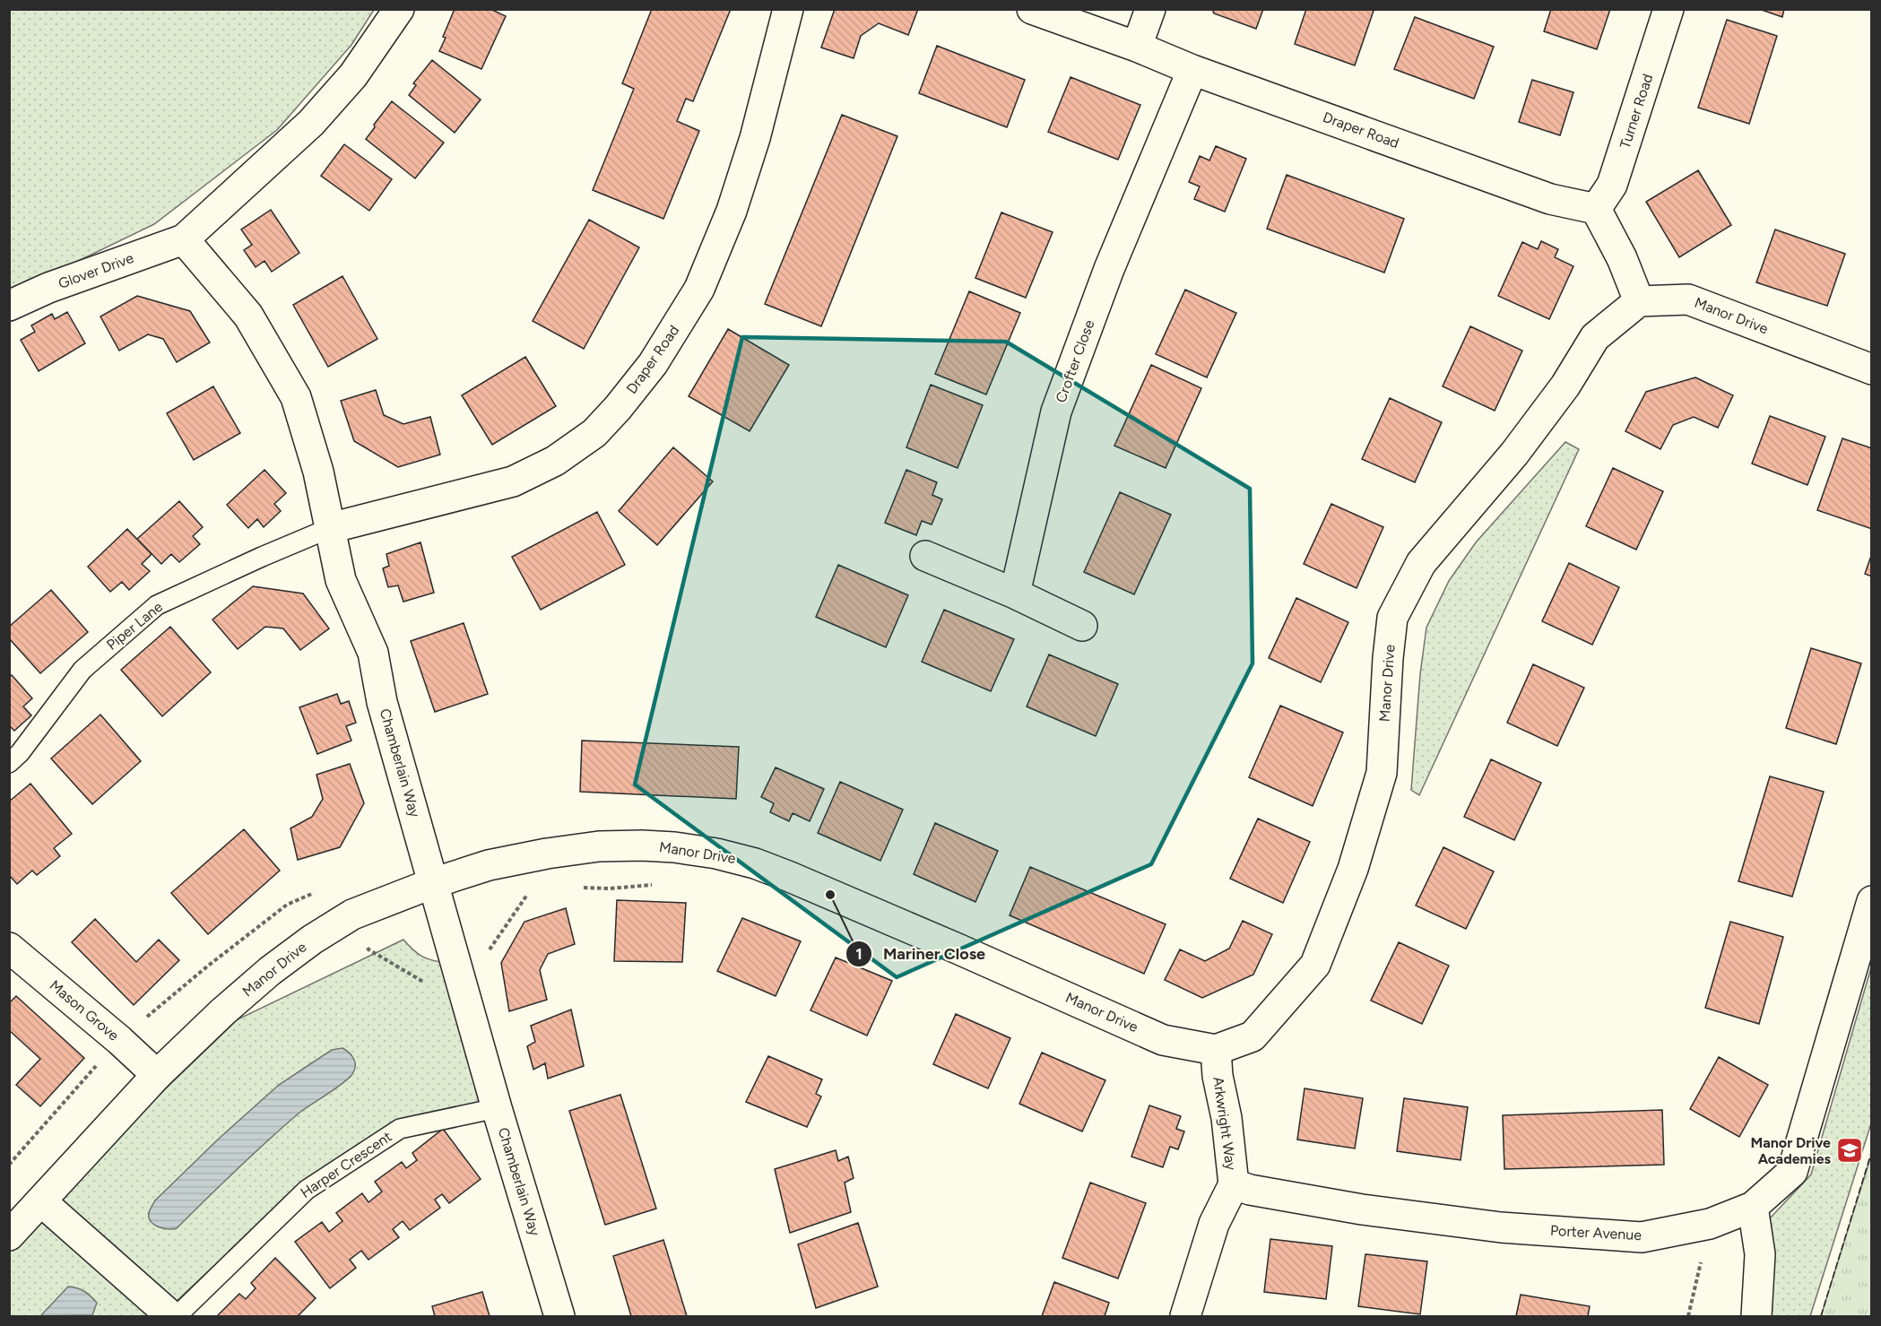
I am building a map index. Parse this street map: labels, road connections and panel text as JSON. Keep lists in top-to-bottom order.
{
  "streets": {
    "street": [
      "Turner Road",
      "Draper Road",
      "Glover Drive",
      "Manor Drive",
      "Crofter Close",
      "Chamberlain Way",
      "Mason Grove",
      "Arkwright Way",
      "Porter Avenue"
    ],
    "lane": ["Piper Lane", "Harper Crescent"]
  },
  "crossings": [
    ["Turner Road", "Draper Road"],
    ["Draper Road", "Crofter Close"],
    ["Draper Road", "Piper Lane"],
    ["Draper Road", "Chamberlain Way"],
    ["Glover Drive", "Chamberlain Way"],
    ["Manor Drive", "Chamberlain Way"],
    ["Manor Drive", "Mason Grove"],
    ["Manor Drive", "Arkwright Way"],
    ["Piper Lane", "Chamberlain Way"],
    ["Chamberlain Way", "Harper Crescent"],
    ["Arkwright Way", "Porter Avenue"]
  ],
  "places": {
    "other": ["Mariner Close"],
    "school or university": ["Manor Drive Academies"]
  }
}
